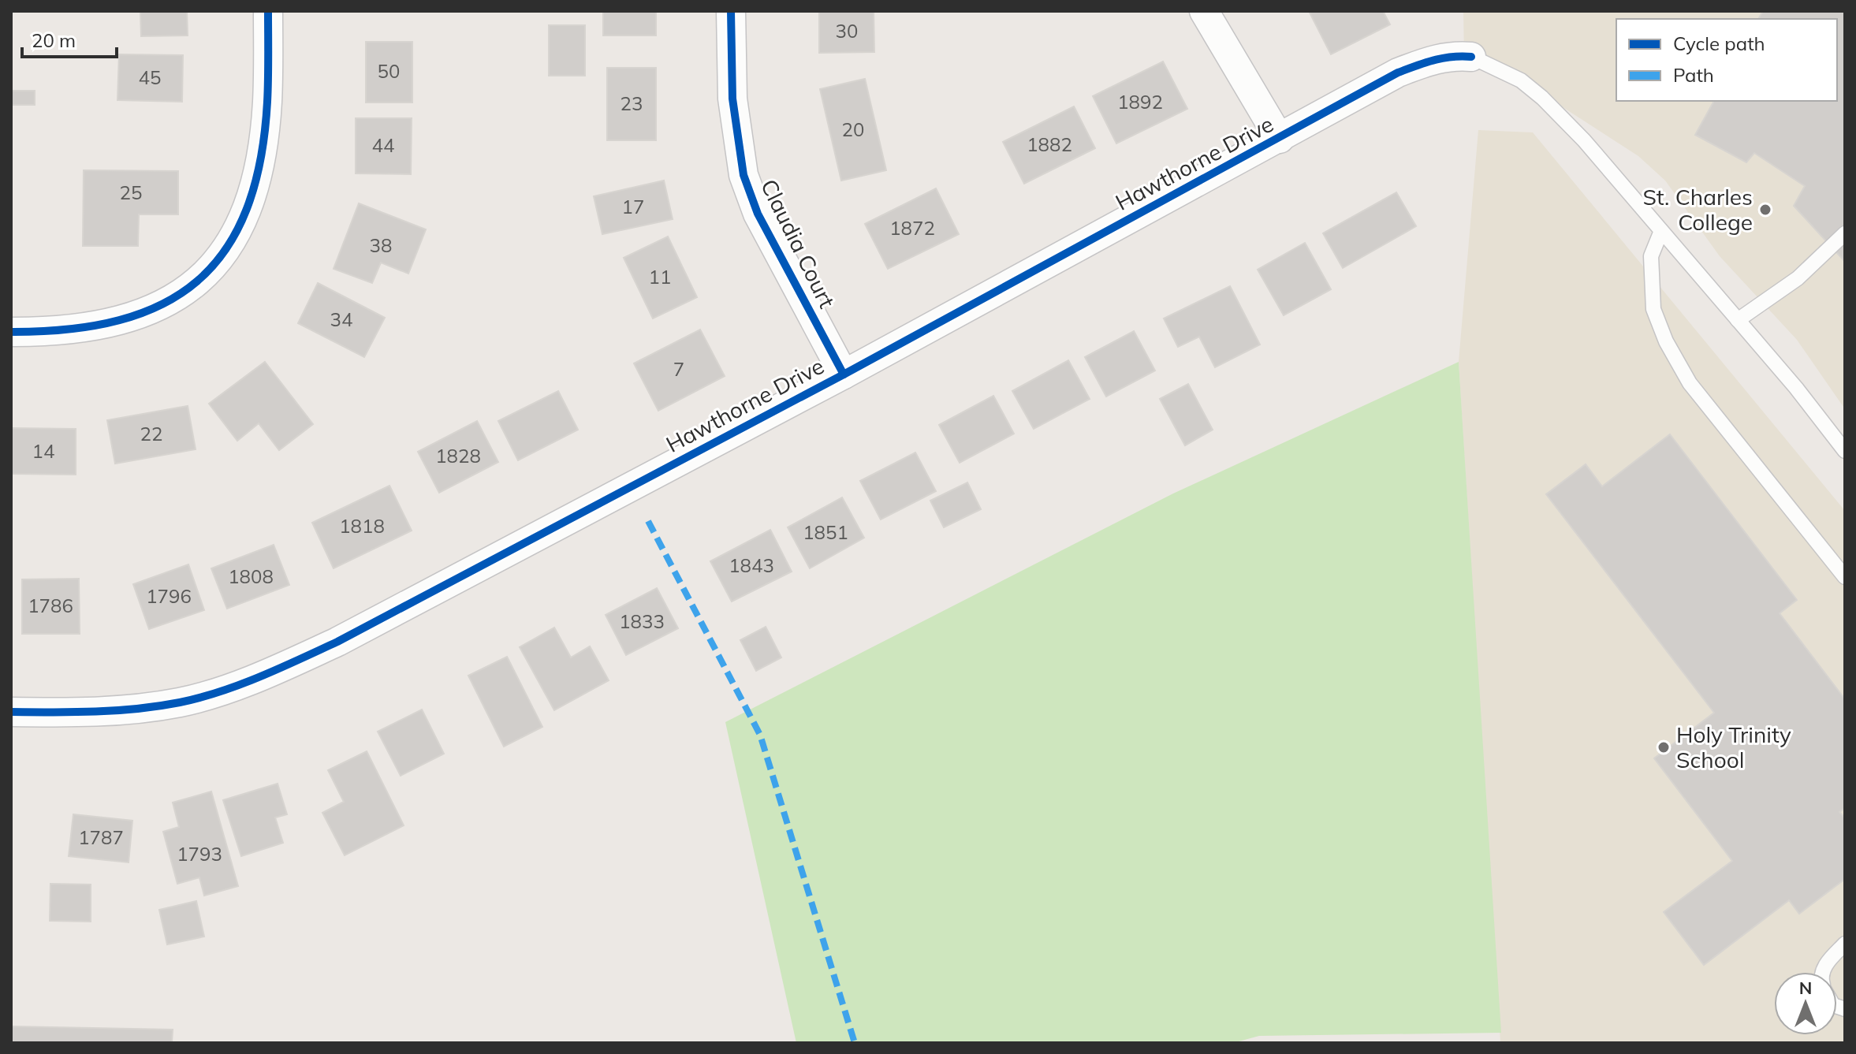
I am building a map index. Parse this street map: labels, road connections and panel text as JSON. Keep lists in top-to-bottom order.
{
  "streets": {
    "street": ["Hawthorne Drive", "Claudia Court"]
  },
  "crossings": [
    ["Hawthorne Drive", "Claudia Court"]
  ],
  "places": ["St. Charles College", "Holy Trinity School"],
  "house_numbers": [
    "30",
    "50",
    "45",
    "1892",
    "23",
    "20",
    "1882",
    "44",
    "25",
    "17",
    "1872",
    "38",
    "11",
    "34",
    "7",
    "22",
    "14",
    "1828",
    "1818",
    "1851",
    "1843",
    "1808",
    "1796",
    "1786",
    "1833",
    "1787",
    "1793"
  ],
  "legend": ["Cycle path", "Path"],
  "scale_bar": "20 m",
  "north": "top"
}
